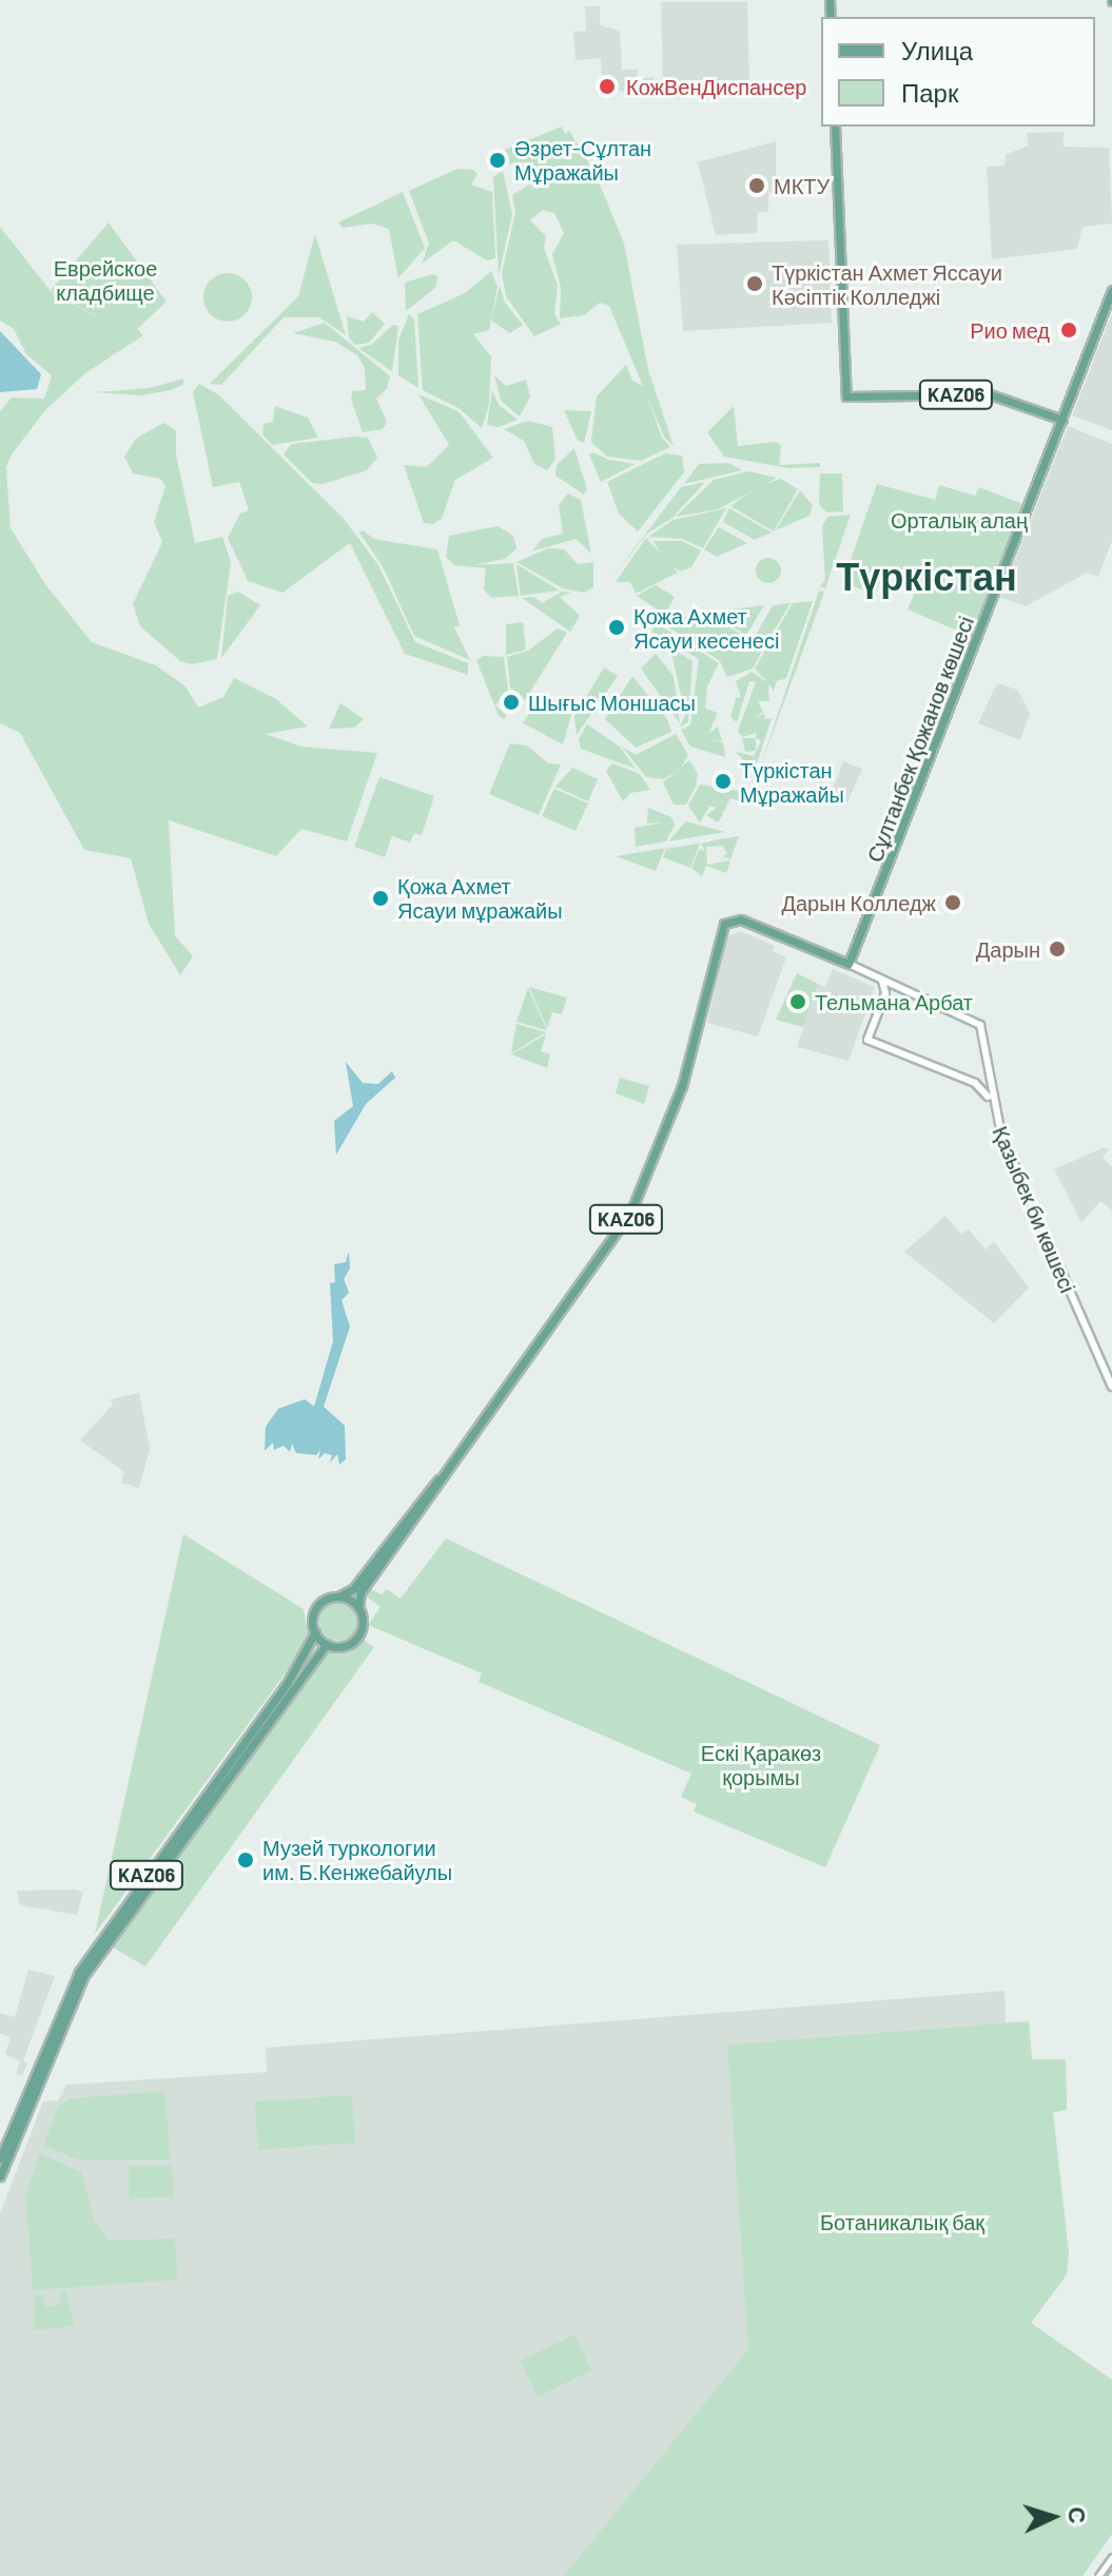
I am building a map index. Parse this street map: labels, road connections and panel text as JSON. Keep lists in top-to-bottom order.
{
  "streets": {
    "main road": ["KАZ06", "Сұлтанбек Қожанов көшесі", "Қазыбек би көшесі"]
  },
  "crossings": [
    ["KАZ06", "Сұлтанбек Қожанов көшесі"]
  ],
  "districts": ["Түркістан"],
  "parks": [
    "Еврейское кладбище",
    "Орталық алаң",
    "Ескі Қаракөз қорымы",
    "Ботаникалық бақ"
  ],
  "places": [
    "КожВенДиспансер",
    "Әзрет-Сұлтан Мұражайы",
    "МКТУ",
    "Түркістан Ахмет Яссауи Кәсіптік Колледжі",
    "Рио мед",
    "Қожа Ахмет Ясауи кесенесі",
    "Шығыс Моншасы",
    "Түркістан Мұражайы",
    "Қожа Ахмет Ясауи мұражайы",
    "Дарын Колледж",
    "Дарын",
    "Тельмана Арбат",
    "Музей туркологии им. Б.Кенжебайулы"
  ],
  "legend": ["Улица", "Парк"],
  "north": "right"
}
